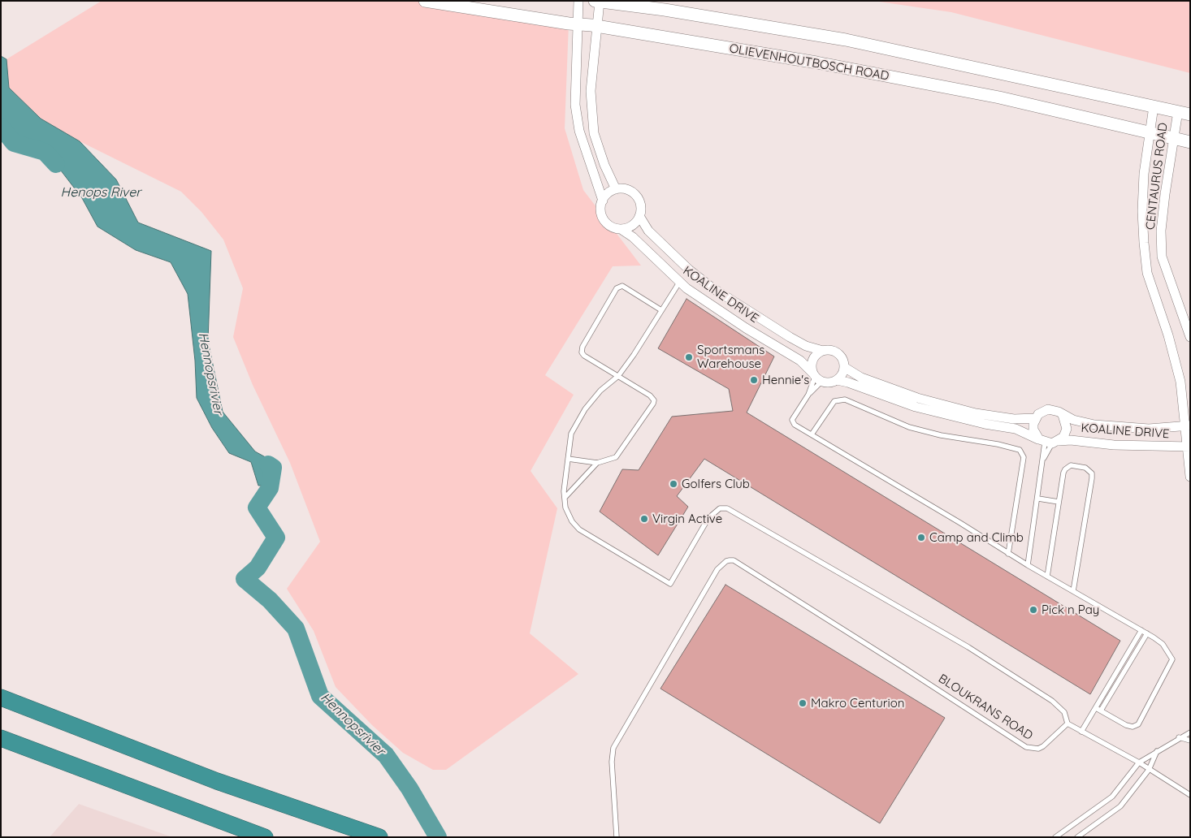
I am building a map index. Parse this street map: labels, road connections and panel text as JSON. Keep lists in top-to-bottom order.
{
  "streets": {
    "main road": ["OLIEVENHOUTBOSCH ROAD"],
    "street": ["CENTAURUS ROAD", "KOALINE DRIVE"],
    "lane": ["BLOUKRANS ROAD"]
  },
  "crossings": [
    ["OLIEVENHOUTBOSCH ROAD", "CENTAURUS ROAD"],
    ["OLIEVENHOUTBOSCH ROAD", "KOALINE DRIVE"],
    ["CENTAURUS ROAD", "KOALINE DRIVE"]
  ],
  "water": ["Henops River", "Hennopsrivier"],
  "places": [
    "Sportsmans Warehouse",
    "Hennie's",
    "Golfers Club",
    "Virgin Active",
    "Camp and Climb",
    "Pick n Pay",
    "Makro Centurion"
  ]
}
